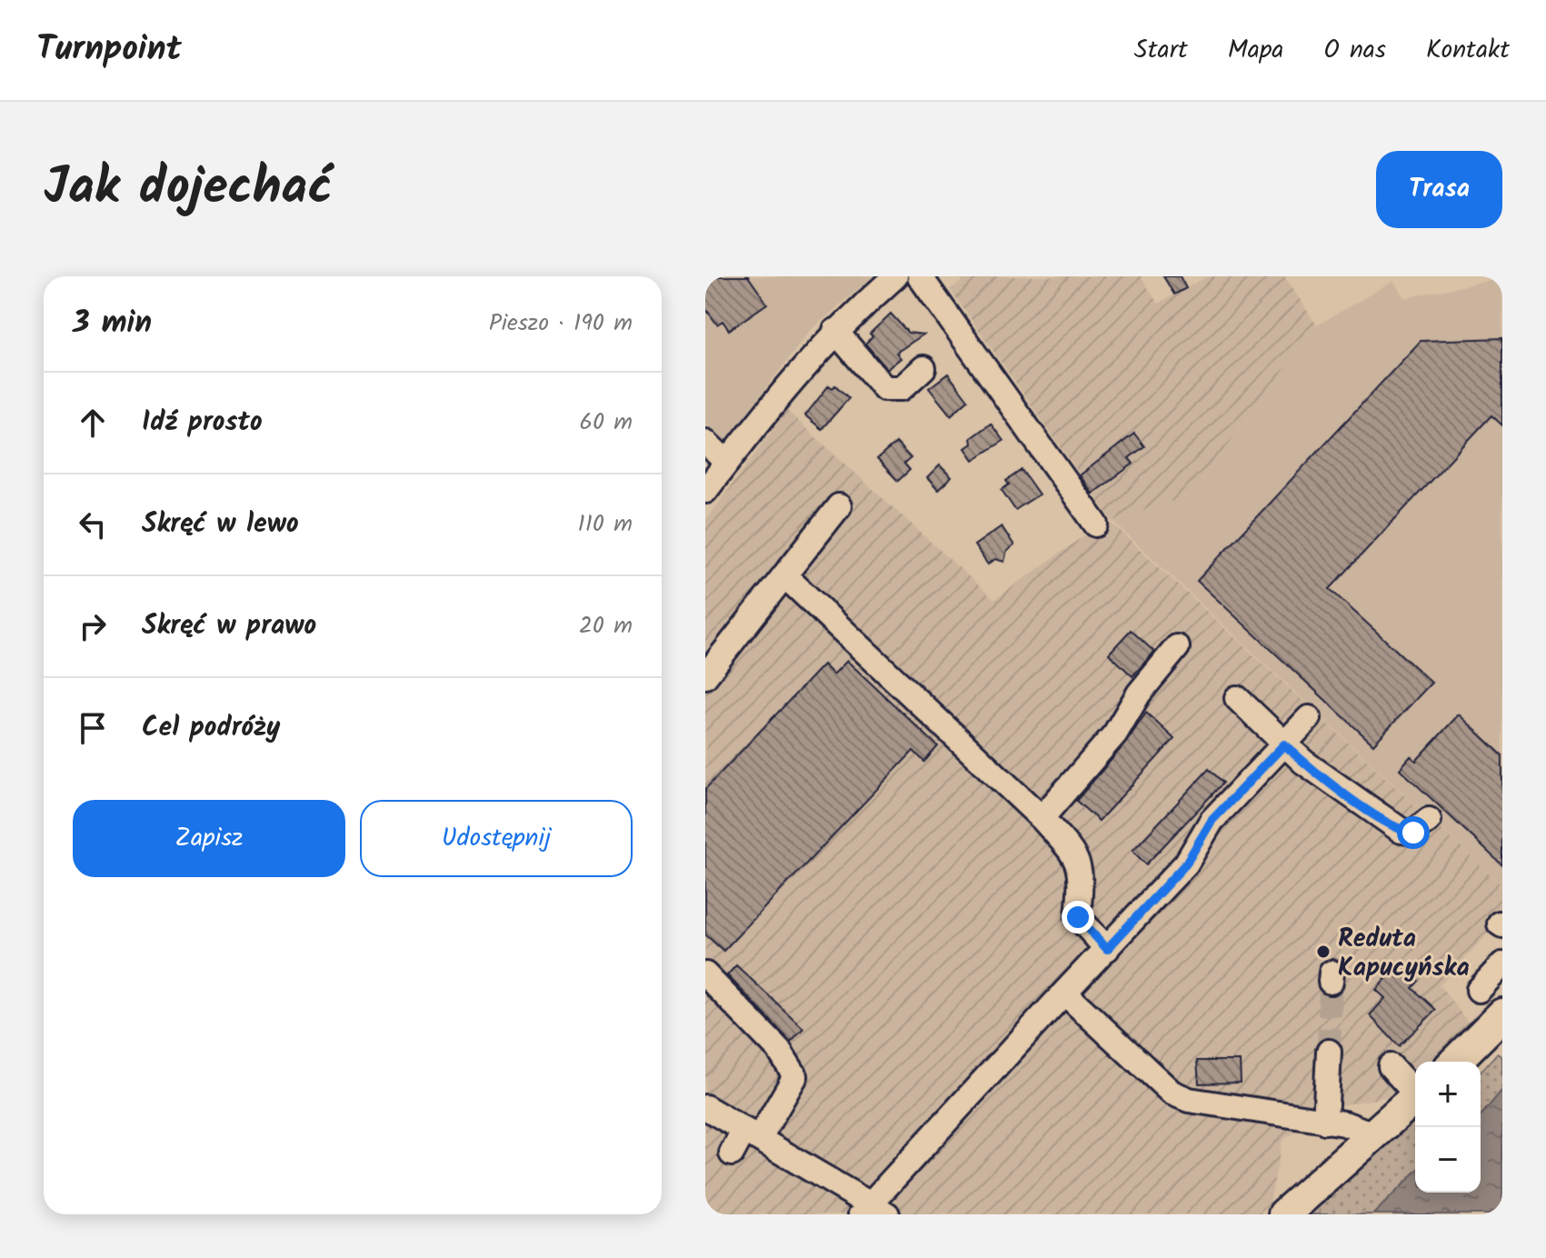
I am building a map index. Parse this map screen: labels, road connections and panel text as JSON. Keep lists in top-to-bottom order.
{
  "places": ["Reduta Kapucyńska"],
  "page": {
    "header": "Turnpoint",
    "nav": [
      "Start",
      "Mapa",
      "O nas",
      "Kontakt"
    ],
    "title": "Jak dojechać",
    "buttons": [
      "Trasa",
      ["Zapisz", "Udostępnij"]
    ],
    "heading": ["3 min", "Pieszo · 190 m"],
    "list": [
      ["Idź prosto", "60 m"],
      ["Skręć w lewo", "110 m"],
      ["Skręć w prawo", "20 m"],
      "Cel podróży"
    ],
    "map_buttons": ["+", "−"]
  }
}
